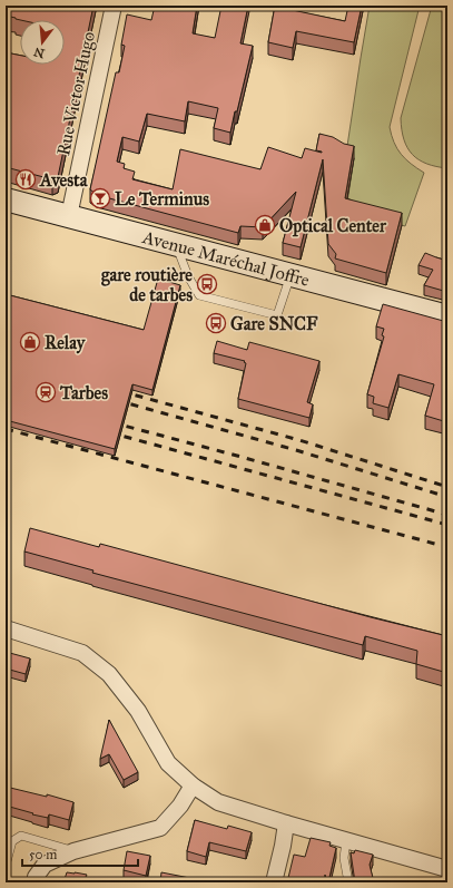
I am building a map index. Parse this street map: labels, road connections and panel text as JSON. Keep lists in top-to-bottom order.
{
  "streets": {
    "main road": ["Avenue Maréchal Joffre"],
    "street": ["Rue Victor Hugo"]
  },
  "crossings": [
    ["Rue Victor Hugo", "Avenue Maréchal Joffre"]
  ],
  "places": {
    "restaurant": ["Avesta"],
    "bar": ["Le Terminus"],
    "shop": ["Optical Center", "Relay"],
    "bus stop": ["gare routière de tarbes", "Gare SNCF"],
    "station": ["Tarbes"]
  },
  "scale_bar": "50 m",
  "north": "bottom"
}
